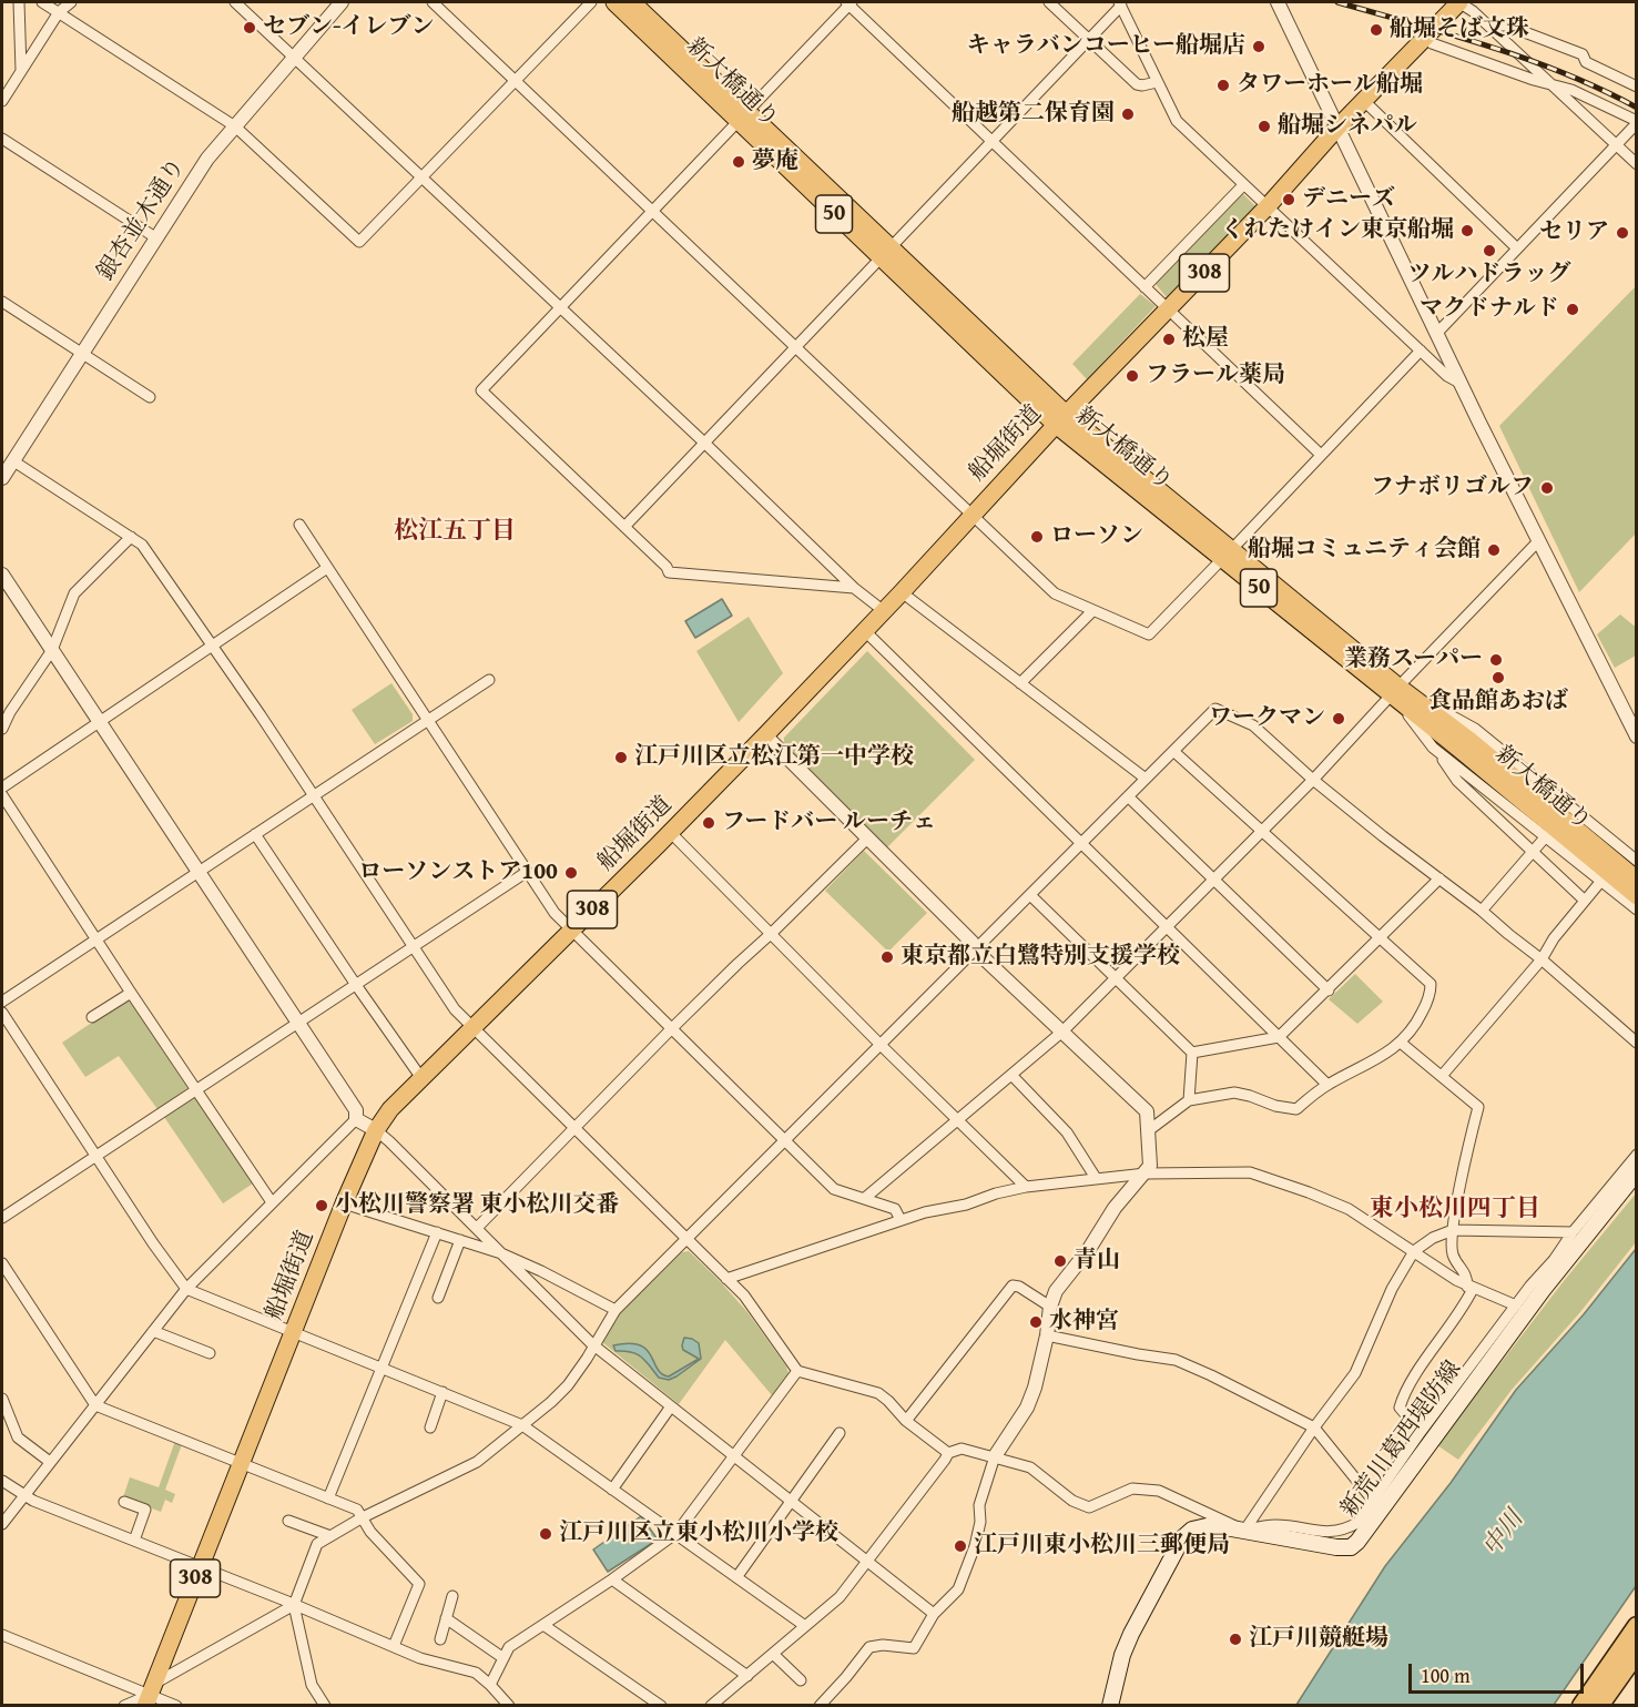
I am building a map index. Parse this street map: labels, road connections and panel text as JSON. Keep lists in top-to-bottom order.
{
  "streets": {
    "main road": [
      "新大橋通り",
      "50",
      "308",
      "船堀街道",
      "新荒川葛西堤防線"
    ],
    "street": ["銀杏並木通り"]
  },
  "crossings": [
    ["新大橋通り", "船堀街道"]
  ],
  "districts": ["松江五丁目", "東小松川四丁目"],
  "water": ["中川"],
  "places": [
    "セブン-イレブン",
    "船堀そば文珠",
    "キャラバンコーヒー船堀店",
    "タワーホール船堀",
    "船越第二保育園",
    "船堀シネパル",
    "夢庵",
    "デニーズ",
    "くれたけイン東京船堀",
    "セリア",
    "ツルハドラッグ",
    "マクドナルド",
    "松屋",
    "フラール薬局",
    "フナボリゴルフ",
    "ローソン",
    "船堀コミュニティ会館",
    "業務スーパー",
    "食品館あおば",
    "ワークマン",
    "江戸川区立松江第一中学校",
    "フードバー ルーチェ",
    "ローソンストア100",
    "東京都立白鷺特別支援学校",
    "小松川警察署 東小松川交番",
    "青山",
    "水神宮",
    "江戸川区立東小松川小学校",
    "江戸川東小松川三郵便局",
    "江戸川競艇場"
  ],
  "scale_bar": "100 m"
}
